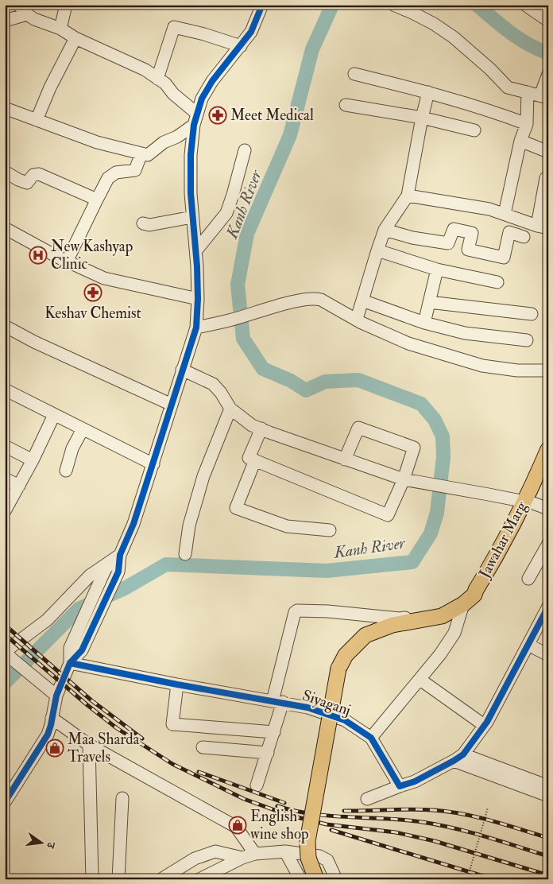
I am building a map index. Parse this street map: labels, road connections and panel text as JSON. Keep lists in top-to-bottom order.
{
  "streets": {
    "main road": ["Jawahar Marg"],
    "street": ["Siyaganj"]
  },
  "water": ["Kanh River"],
  "places": {
    "pharmacy": ["Meet Medical", "Keshav Chemist"],
    "hospital": ["New Kashyap Clinic"],
    "shop": ["Maa Sharda Travels", "English wine shop"]
  },
  "north": "right"
}
